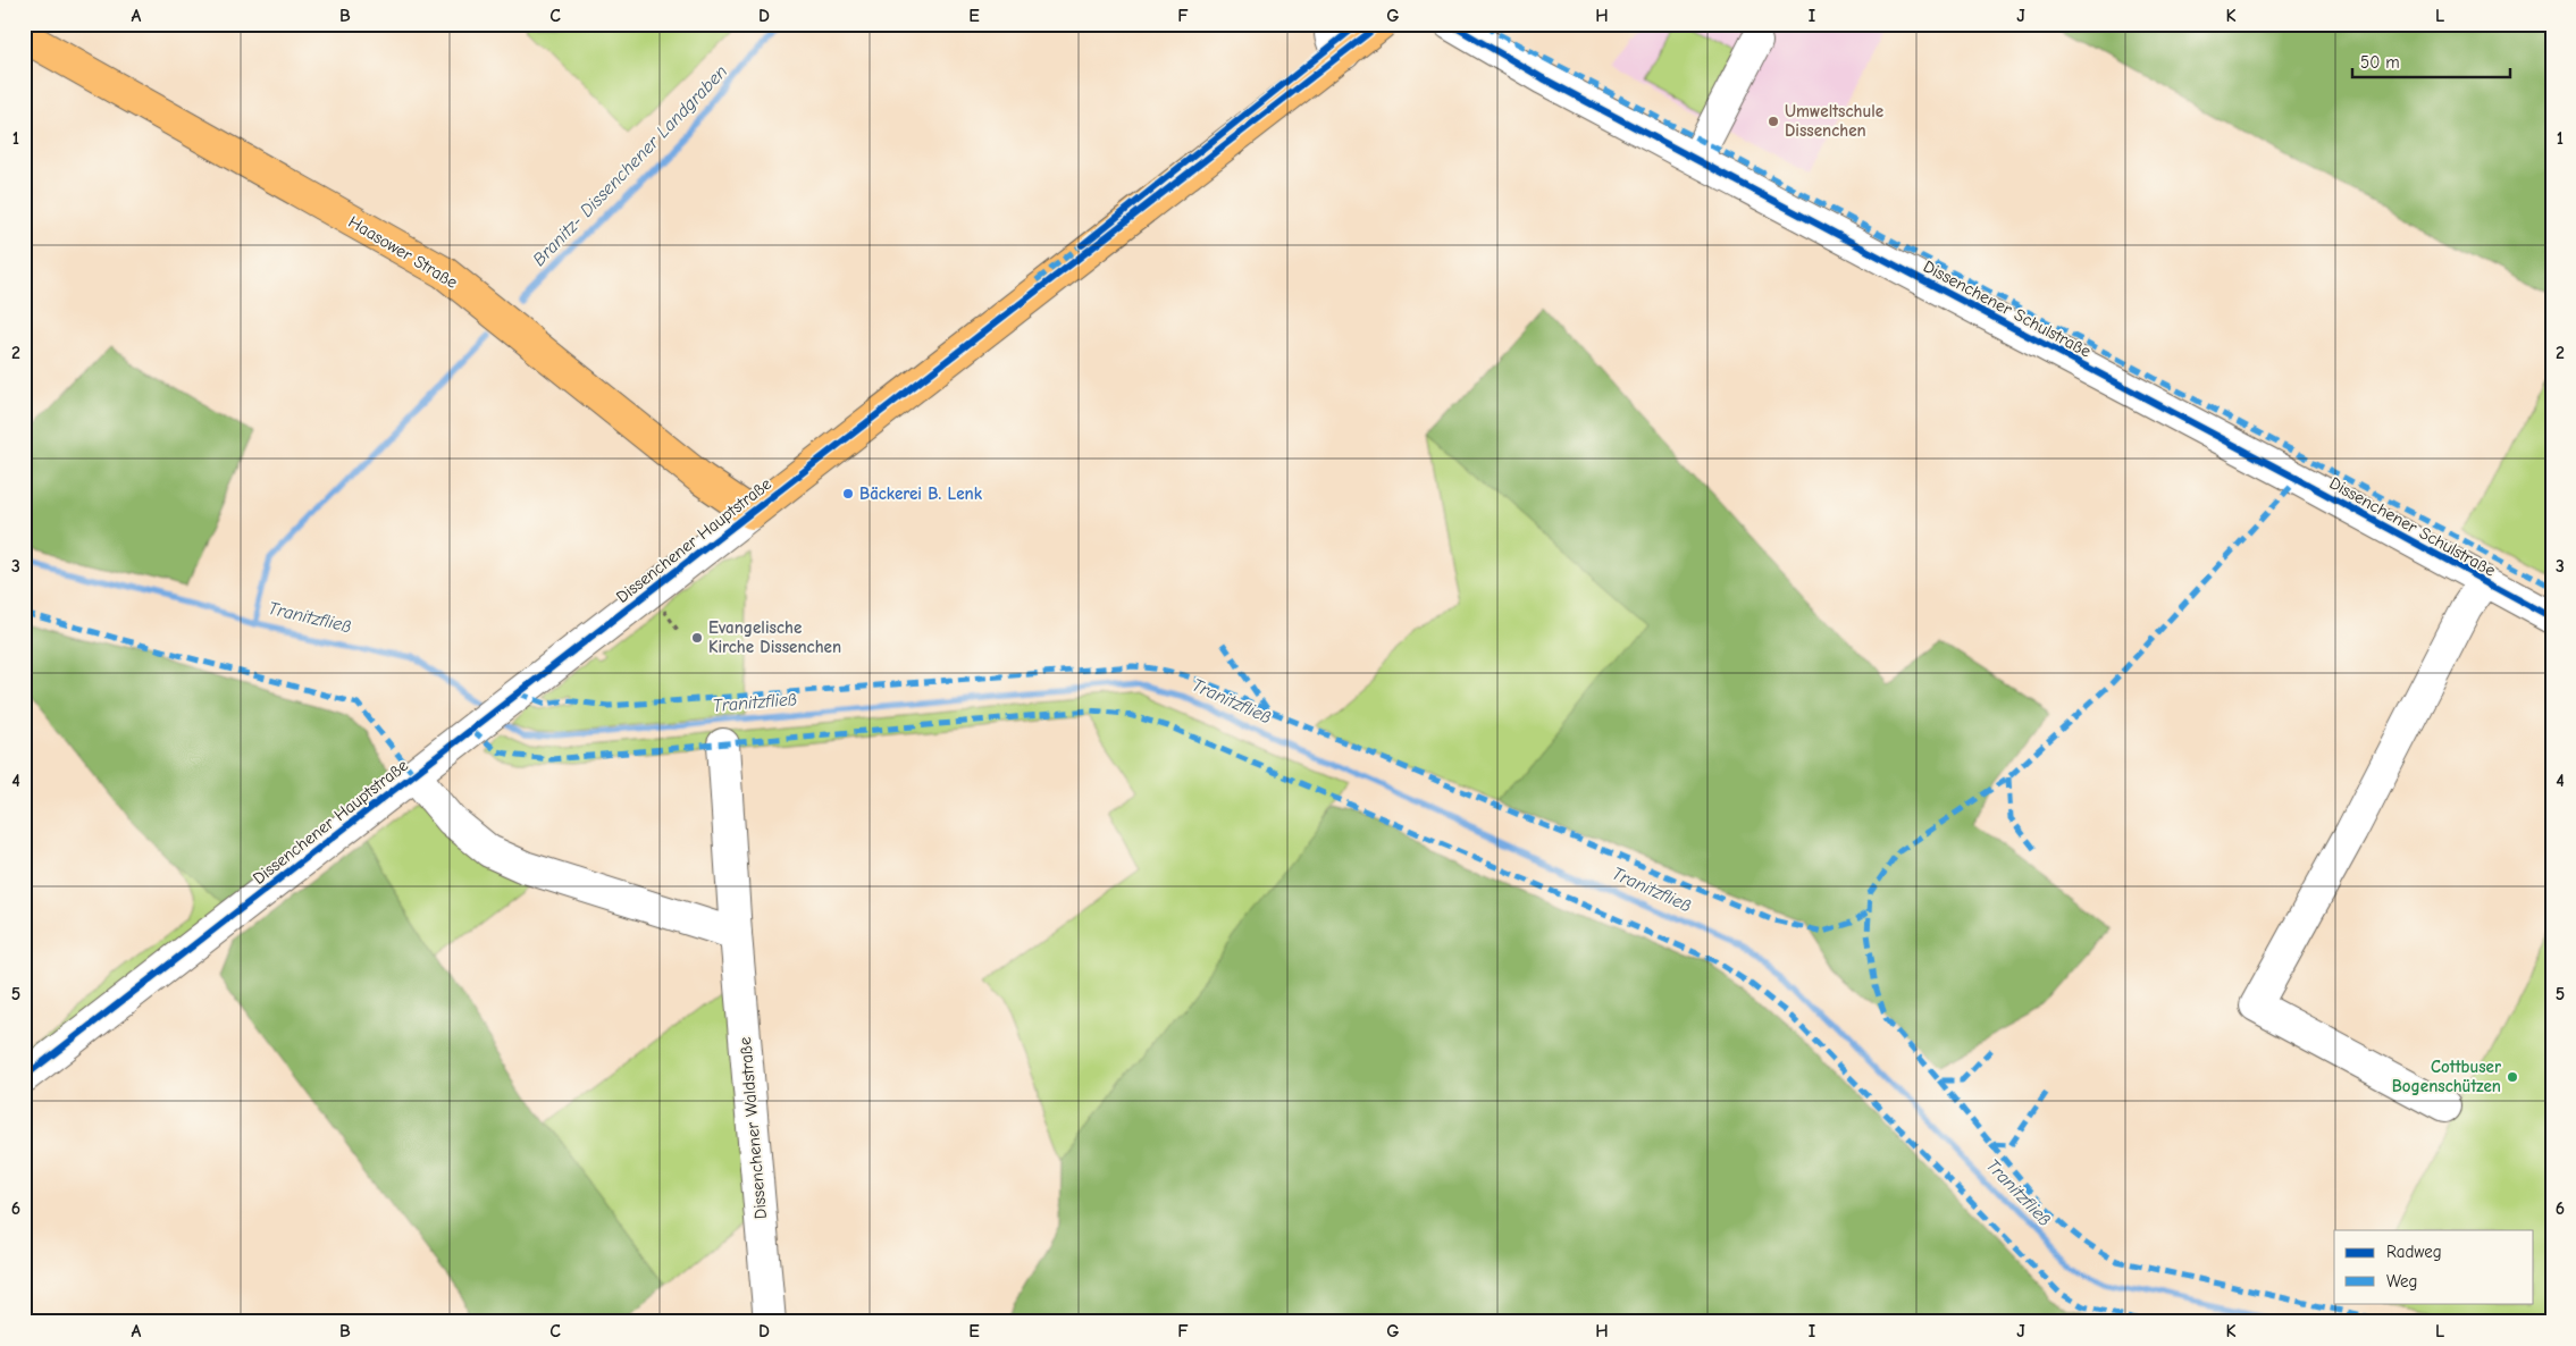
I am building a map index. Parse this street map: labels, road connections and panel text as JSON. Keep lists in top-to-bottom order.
{
  "streets": {
    "main road": ["Haasower Straße", "Dissenchener Hauptstraße"],
    "street": ["Dissenchener Schulstraße", "Dissenchener Waldstraße"]
  },
  "crossings": [
    ["Haasower Straße", "Dissenchener Hauptstraße"]
  ],
  "water": ["Branitz- Dissenchener Landgraben", "Tranitzfließ"],
  "places": [
    "Umweltschule Dissenchen",
    "Bäckerei B. Lenk",
    "Evangelische Kirche Dissenchen",
    "Cottbuser Bogenschützen"
  ],
  "legend": ["Radweg", "Weg"],
  "scale_bar": "50 m",
  "grid": {
    "columns": [
      "A",
      "B",
      "C",
      "D",
      "E",
      "F",
      "G",
      "H",
      "I",
      "J",
      "K",
      "L"
    ],
    "rows": [
      "1",
      "2",
      "3",
      "4",
      "5",
      "6"
    ]
  }
}
